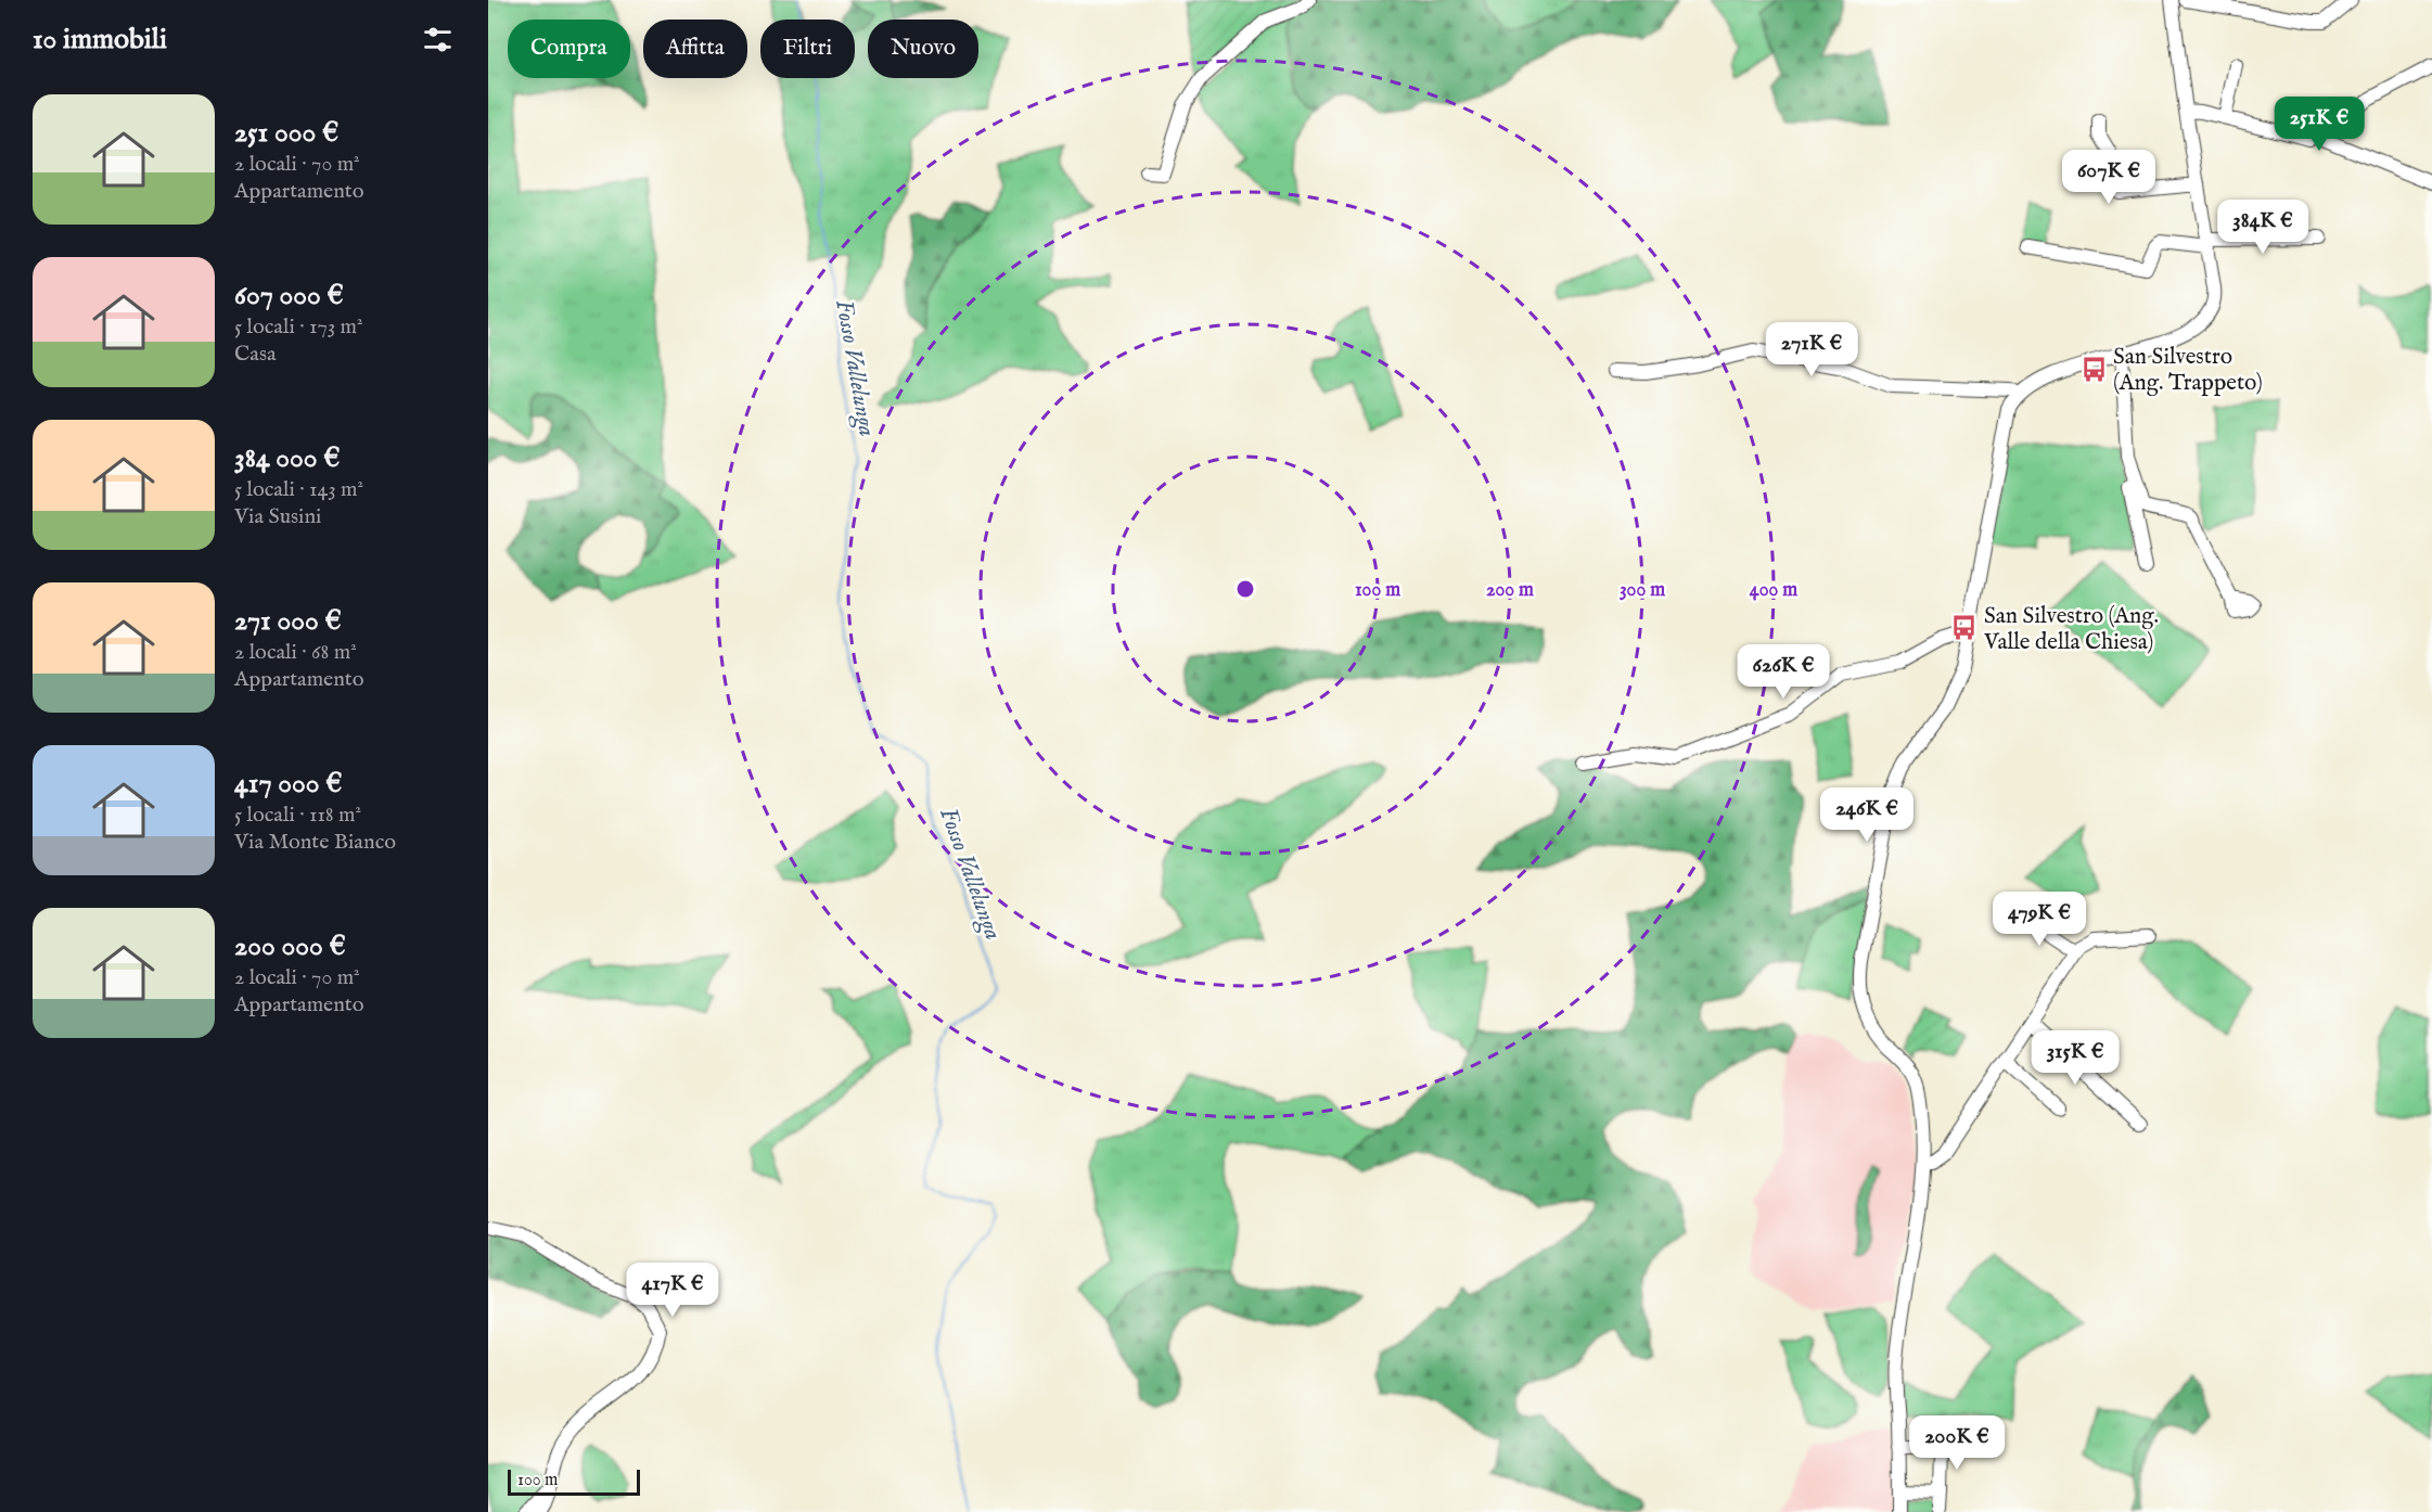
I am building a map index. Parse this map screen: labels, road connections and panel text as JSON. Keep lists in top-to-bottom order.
{
  "water": ["Fosso Vallelunga"],
  "places": {
    "bus stop": ["San Silvestro (Ang. Trappeto)", "San Silvestro (Ang. Valle della Chiesa)"]
  },
  "scale_bar": "100 m",
  "page": {
    "heading": "10 immobili",
    "chip": [
      "Compra",
      "Affitta",
      "Filtri",
      "Nuovo"
    ],
    "list": [
      {
        "name": "251 000 €",
        "note": "2 locali · 70 m² · Appartamento"
      },
      {
        "name": "607 000 €",
        "note": "5 locali · 173 m² · Casa"
      },
      {
        "name": "384 000 €",
        "note": "5 locali · 143 m² · Via Susini"
      },
      {
        "name": "271 000 €",
        "note": "2 locali · 68 m² · Appartamento"
      },
      {
        "name": "417 000 €",
        "note": "5 locali · 118 m² · Via Monte Bianco"
      },
      {
        "name": "200 000 €",
        "note": "2 locali · 70 m² · Appartamento"
      }
    ],
    "price": [
      "251K €",
      "607K €",
      "384K €",
      "271K €",
      "626K €",
      "246K €",
      "479K €",
      "315K €",
      "417K €",
      "200K €"
    ],
    "scale": "100 m"
  },
  "rings": [
    "100 m",
    "200 m",
    "300 m",
    "400 m"
  ]
}
